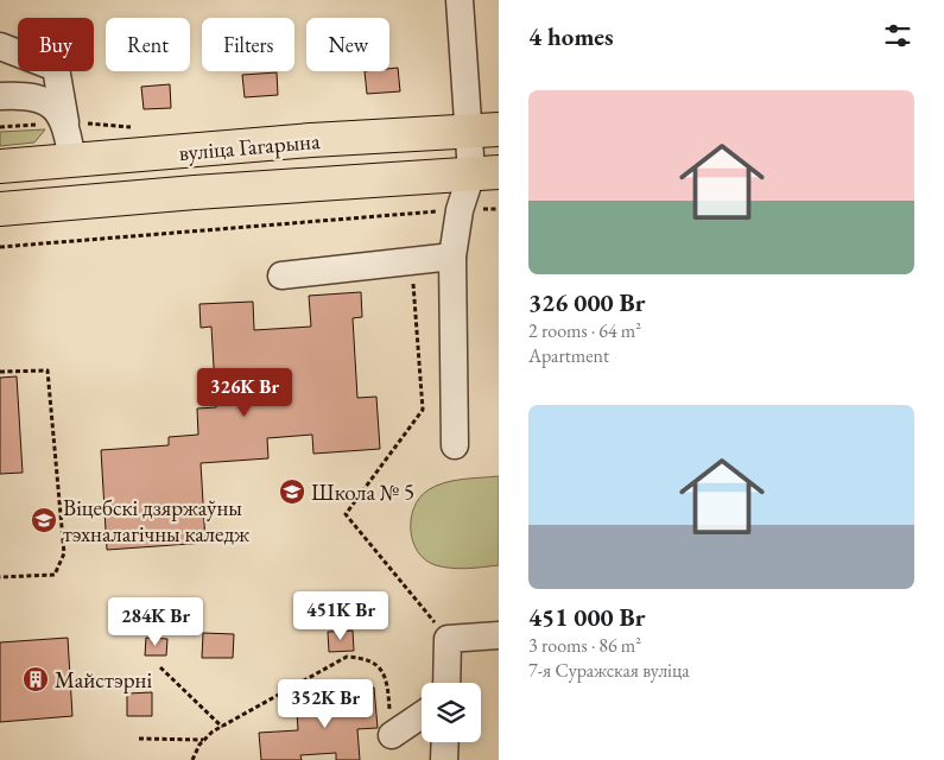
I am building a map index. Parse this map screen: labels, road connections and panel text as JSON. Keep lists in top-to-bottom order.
{
  "streets": {
    "main road": ["вуліца Гагарына"]
  },
  "places": {
    "school or university": ["Школа № 5", "Віцебскі дзяржаўны тэхналагічны каледж"],
    "building": ["Майстэрні"]
  },
  "page": {
    "heading": "4 homes",
    "chip": [
      "Buy",
      "Rent",
      "Filters",
      "New"
    ],
    "list": [
      {
        "name": "326 000 Br",
        "note": "2 rooms · 64 m² · Apartment"
      },
      {
        "name": "451 000 Br",
        "note": "3 rooms · 86 m² · 7-я Суражская вуліца"
      }
    ],
    "price": [
      "326K Br",
      "451K Br",
      "284K Br",
      "352K Br"
    ]
  }
}
